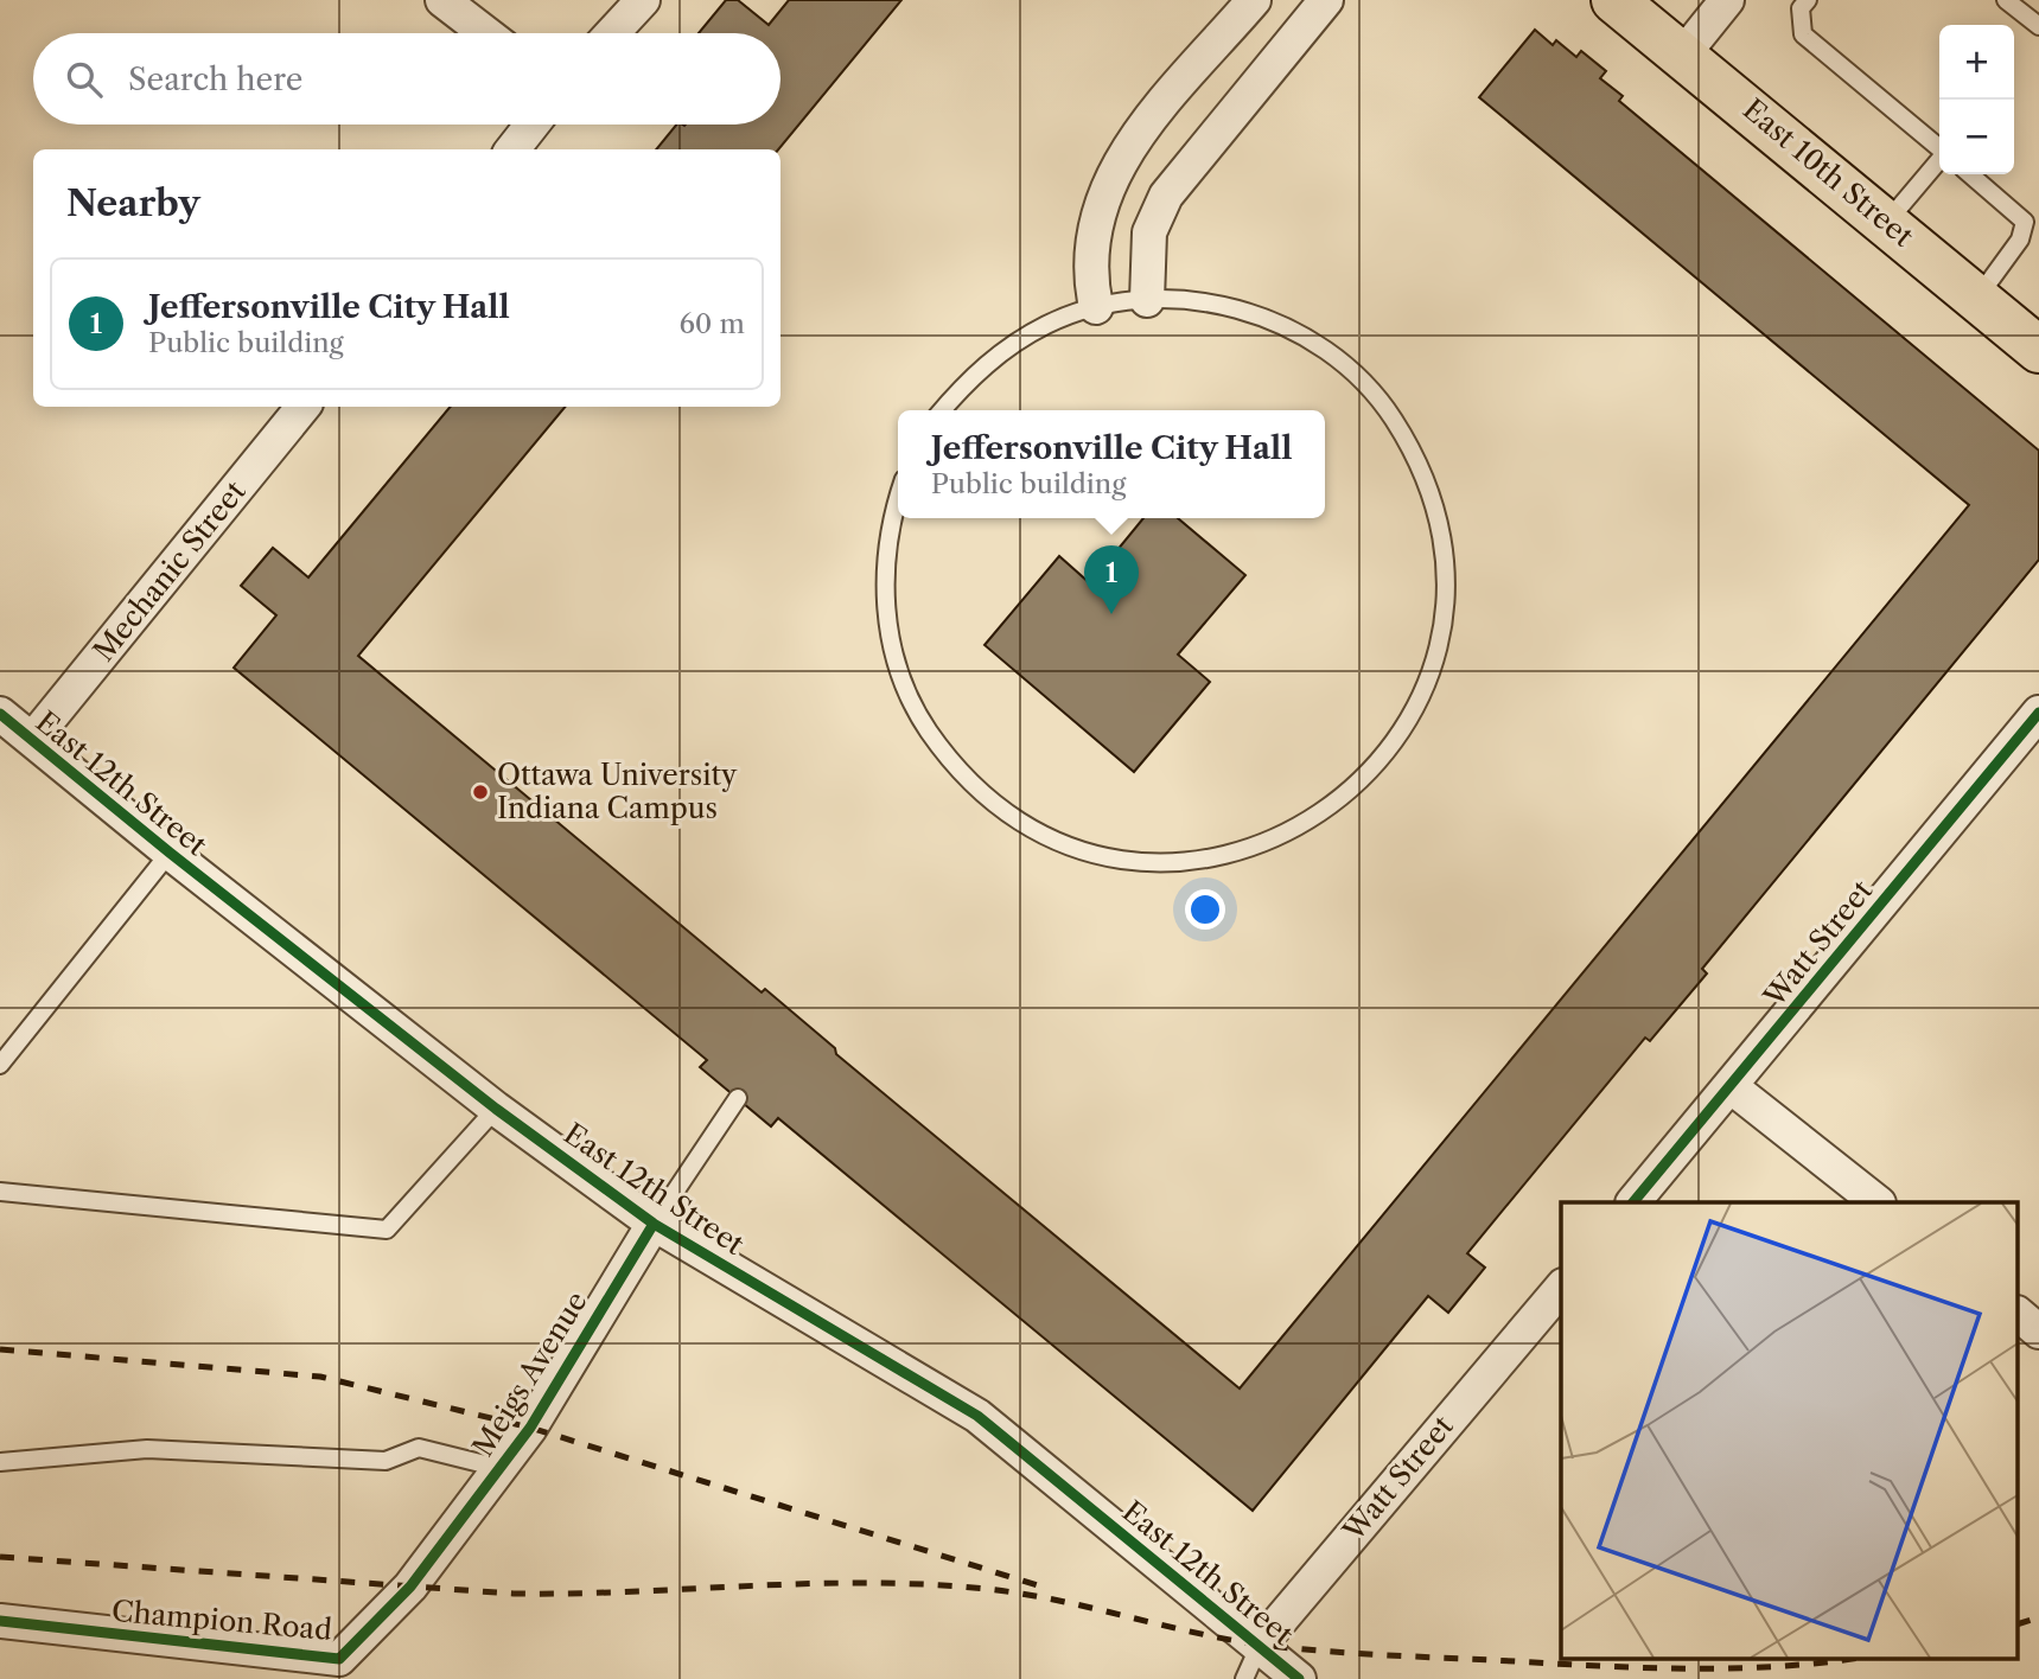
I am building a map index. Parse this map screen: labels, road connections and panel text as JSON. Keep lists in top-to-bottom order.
{
  "streets": {
    "main road": ["East 10th Street"],
    "street": [
      "Mechanic Street",
      "East 12th Street",
      "Watt Street",
      "Meigs Avenue",
      "Champion Road"
    ]
  },
  "crossings": [
    ["Mechanic Street", "East 12th Street"],
    ["East 12th Street", "Watt Street"],
    ["East 12th Street", "Meigs Avenue"],
    ["Meigs Avenue", "Champion Road"]
  ],
  "places": ["Ottawa University Indiana Campus"],
  "page": {
    "map_buttons": ["+", "−"],
    "search": "Search here",
    "heading": "Nearby",
    "list": [
      {
        "mark": "1",
        "name": "Jeffersonville City Hall",
        "note": "Public building",
        "value": "60 m"
      }
    ],
    "popup": ["Jeffersonville City Hall", "Public building"],
    "pins": "1"
  }
}
